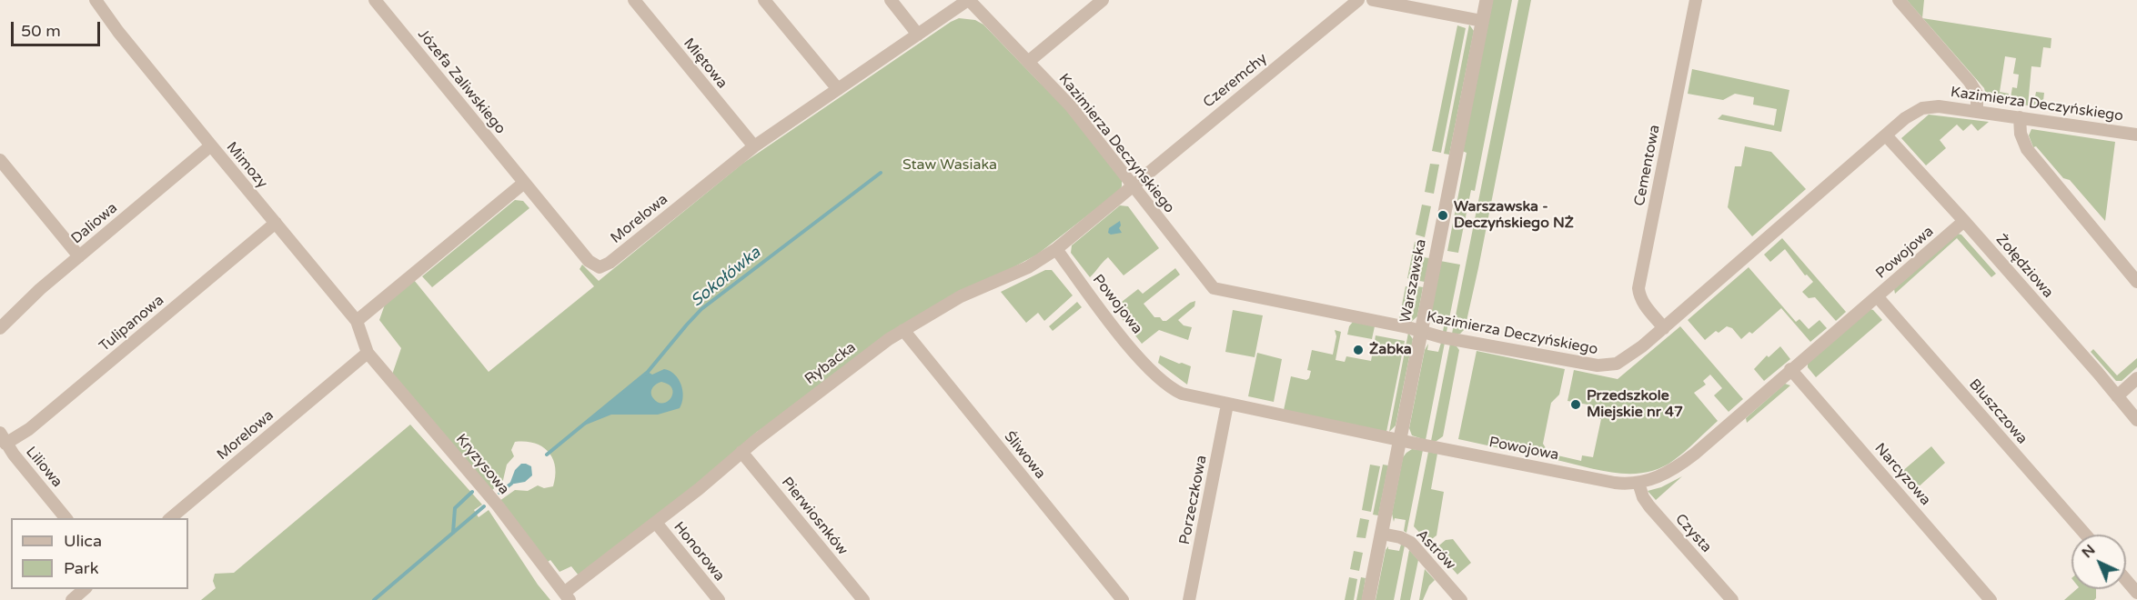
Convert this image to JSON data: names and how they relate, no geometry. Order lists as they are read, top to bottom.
{
  "streets": {
    "street": [
      "Miętowa",
      "Czeremchy",
      "Józefa Zaliwskiego",
      "Kazimierza Deczyńskiego",
      "Mimozy",
      "Cementowa",
      "Morelowa",
      "Daliowa",
      "Powojowa",
      "Żołędziowa",
      "Warszawska",
      "Tulipanowa",
      "Rybacka",
      "Bluszczowa",
      "Śliwowa",
      "Kryzysowa",
      "Liliowa",
      "Narcyzowa",
      "Porzeczkowa",
      "Pierwiosnków",
      "Czysta",
      "Astrów",
      "Honorowa"
    ]
  },
  "crossings": [
    ["Miętowa", "Morelowa"],
    ["Czeremchy", "Kazimierza Deczyńskiego"],
    ["Czeremchy", "Rybacka"],
    ["Józefa Zaliwskiego", "Morelowa"],
    ["Kazimierza Deczyńskiego", "Cementowa"],
    ["Kazimierza Deczyńskiego", "Morelowa"],
    ["Kazimierza Deczyńskiego", "Żołędziowa"],
    ["Kazimierza Deczyńskiego", "Warszawska"],
    ["Kazimierza Deczyńskiego", "Rybacka"],
    ["Mimozy", "Morelowa"],
    ["Mimozy", "Daliowa"],
    ["Mimozy", "Tulipanowa"],
    ["Mimozy", "Kryzysowa"],
    ["Morelowa", "Kryzysowa"],
    ["Powojowa", "Żołędziowa"],
    ["Powojowa", "Warszawska"],
    ["Powojowa", "Rybacka"],
    ["Powojowa", "Bluszczowa"],
    ["Powojowa", "Narcyzowa"],
    ["Powojowa", "Porzeczkowa"],
    ["Powojowa", "Czysta"],
    ["Warszawska", "Astrów"],
    ["Tulipanowa", "Liliowa"],
    ["Rybacka", "Śliwowa"],
    ["Rybacka", "Kryzysowa"],
    ["Rybacka", "Pierwiosnków"],
    ["Rybacka", "Honorowa"]
  ],
  "water": ["Sokołówka"],
  "parks": ["Staw Wasiaka"],
  "places": ["Warszawska - Deczyńskiego NŻ", "Żabka", "Przedszkole Miejskie nr 47"],
  "legend": ["Ulica", "Park"],
  "scale_bar": "50 m",
  "north": "top left"
}
